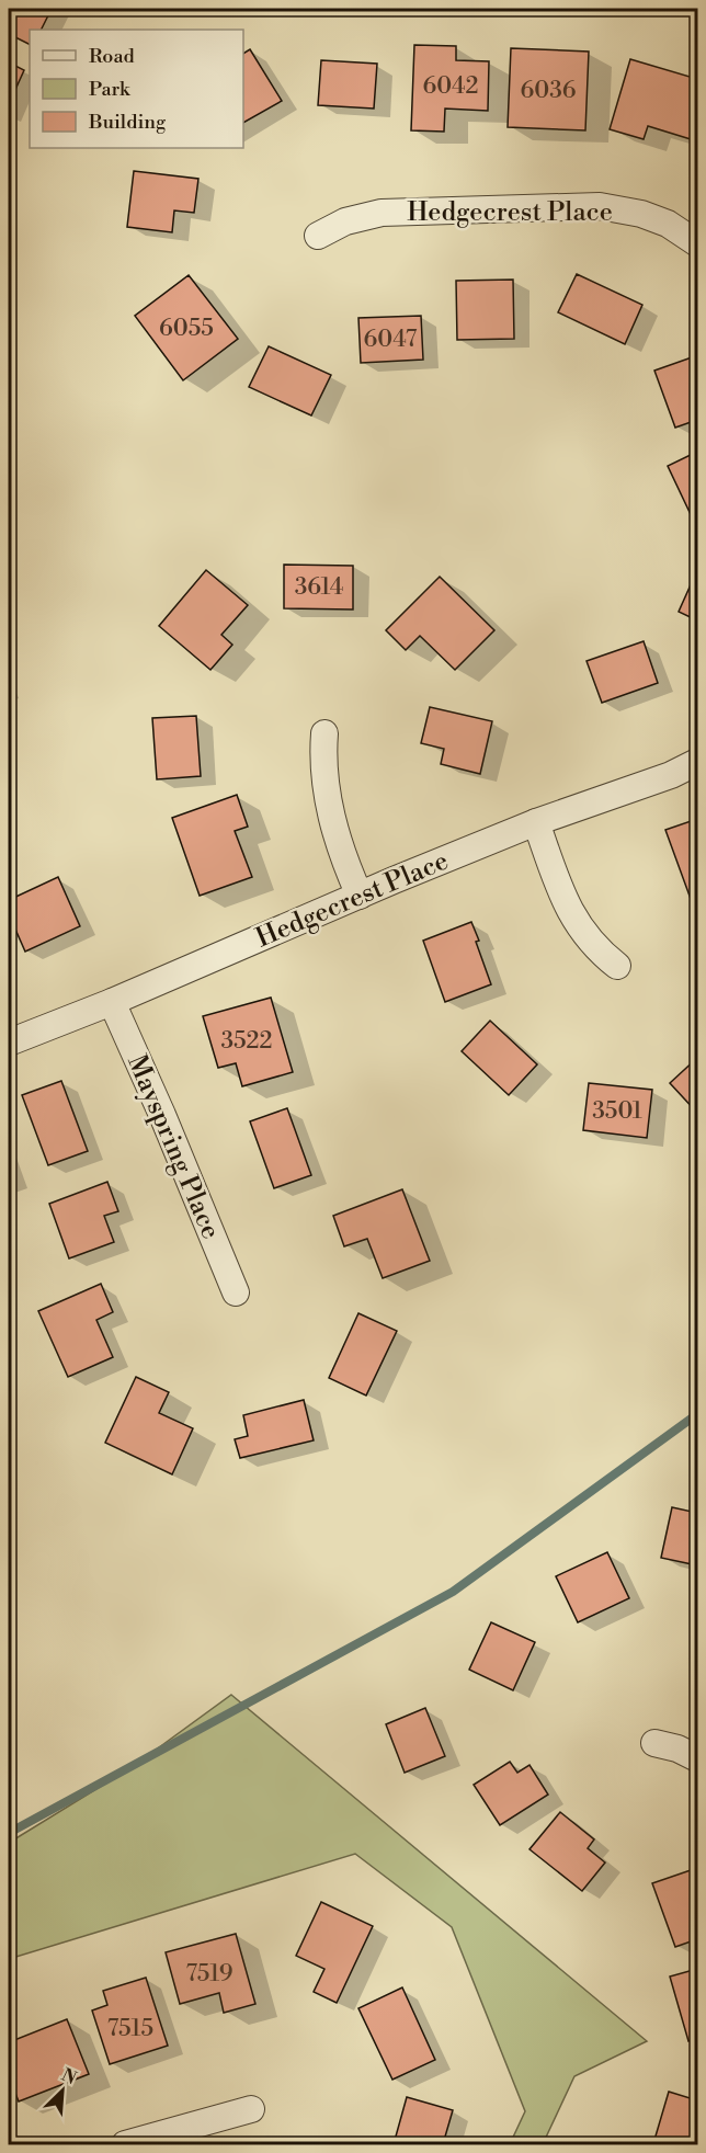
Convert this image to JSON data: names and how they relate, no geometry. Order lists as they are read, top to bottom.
{
  "streets": {
    "street": ["Hedgecrest Place", "Mayspring Place"]
  },
  "crossings": [
    ["Hedgecrest Place", "Mayspring Place"]
  ],
  "house_numbers": [
    "6042",
    "6036",
    "6055",
    "6047",
    "3614",
    "3522",
    "3501",
    "7519",
    "7515"
  ],
  "legend": ["Road", "Park", "Building"],
  "north": "top right"
}
